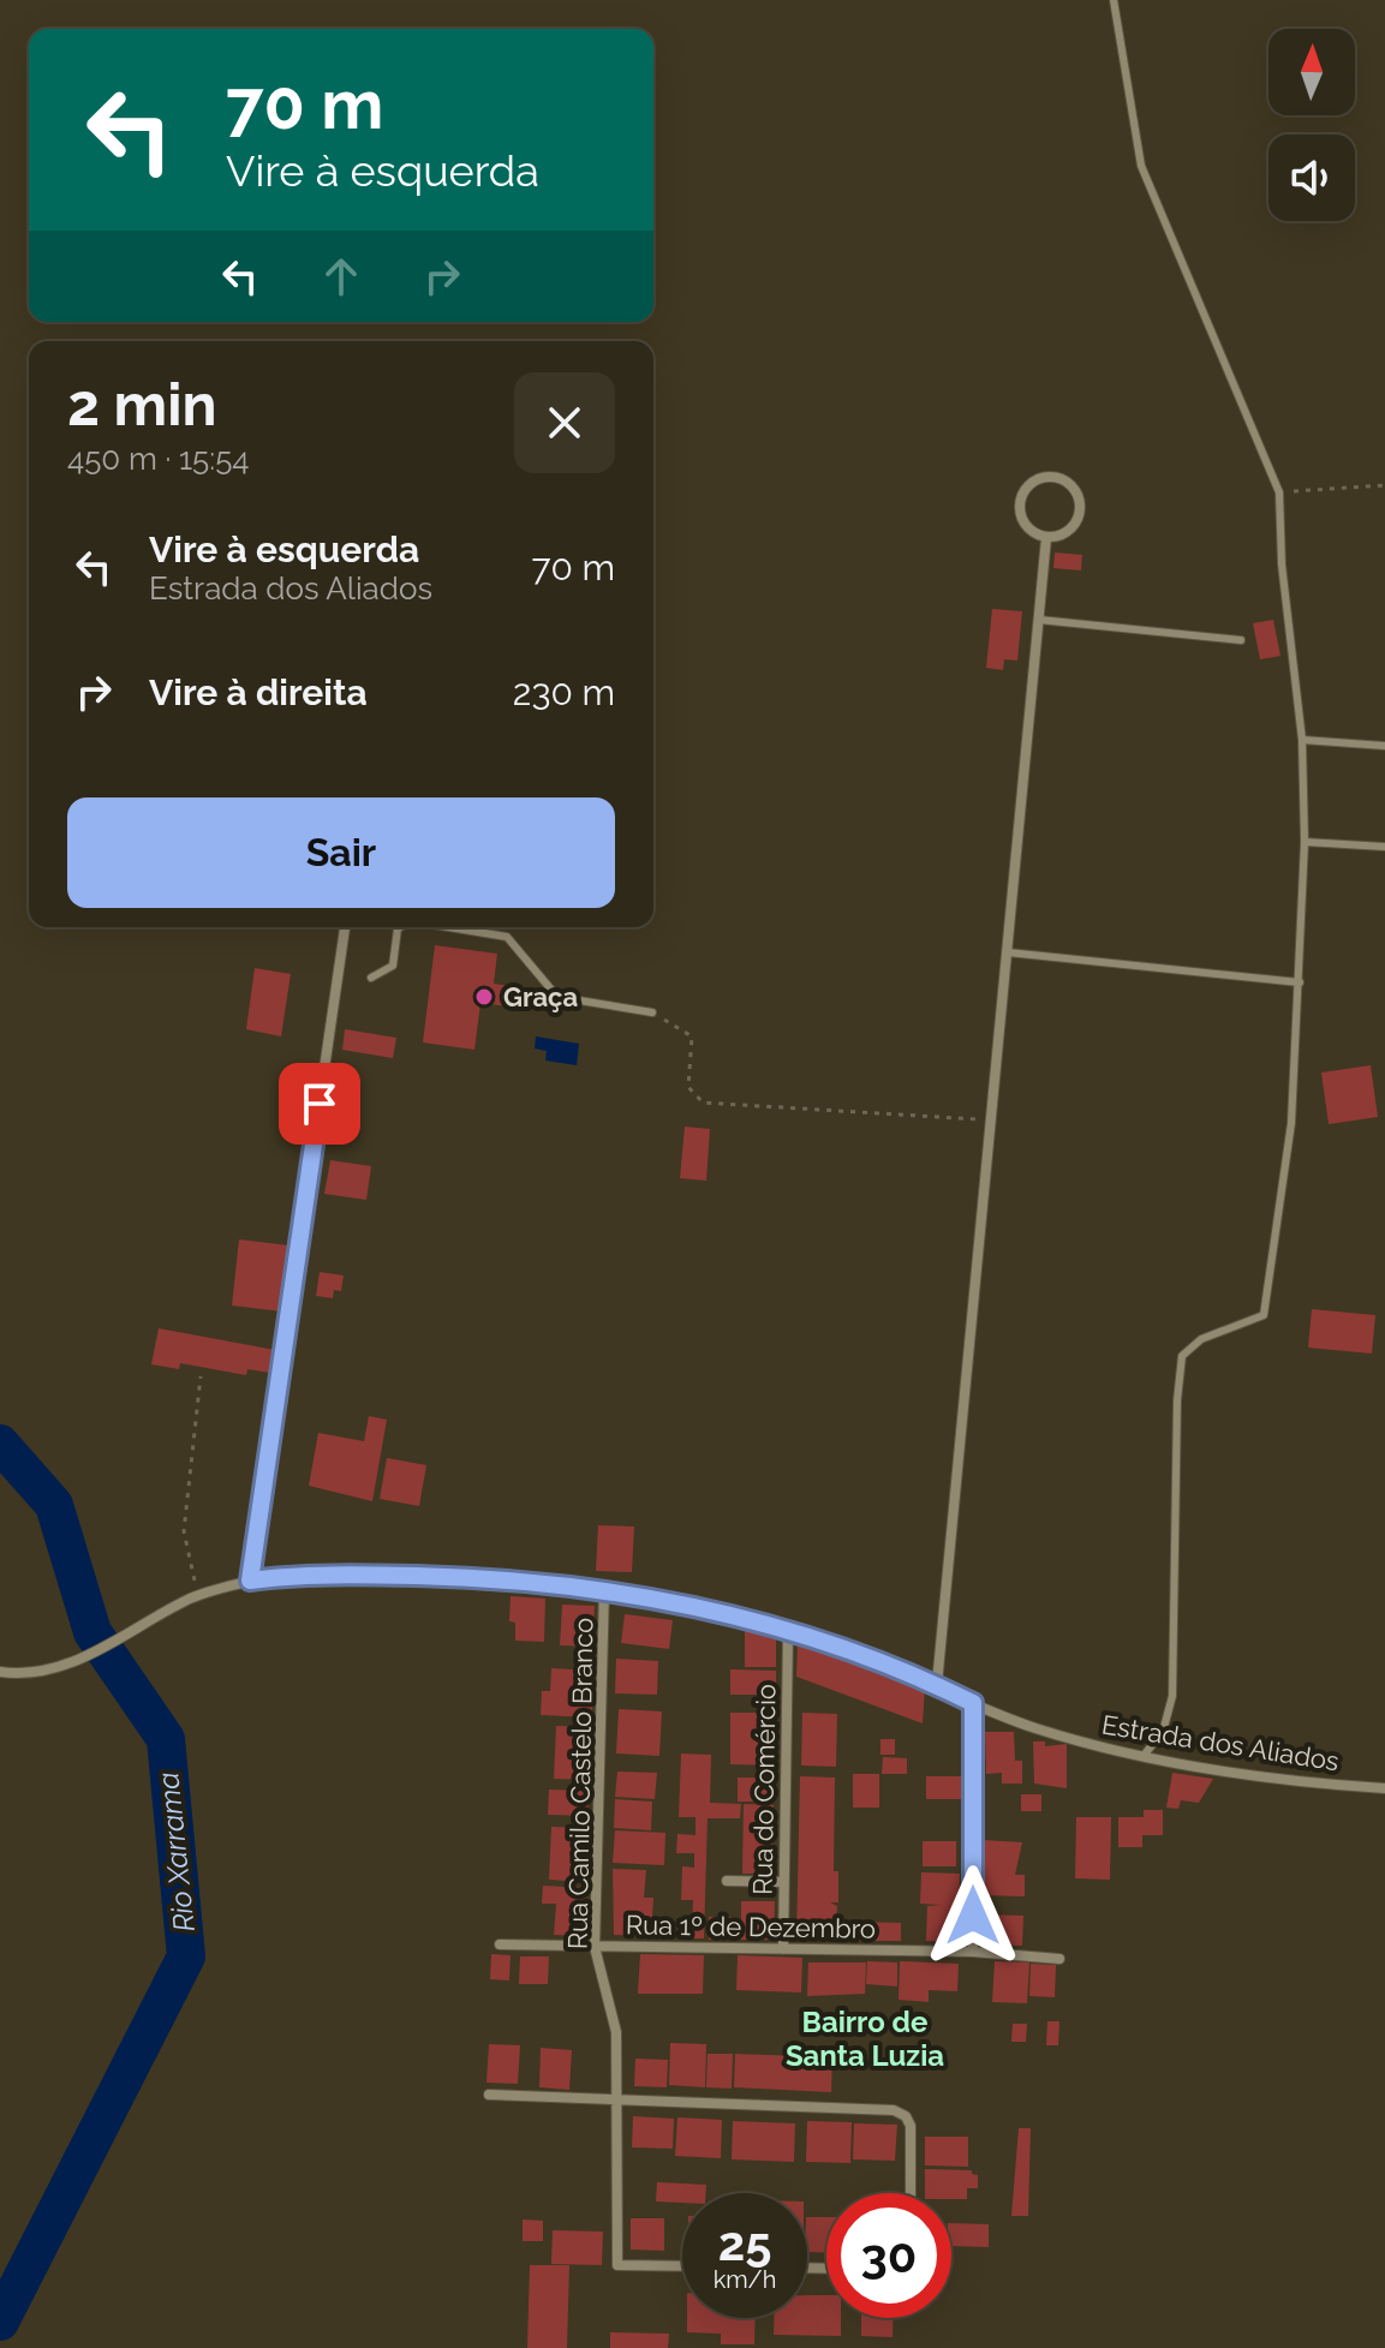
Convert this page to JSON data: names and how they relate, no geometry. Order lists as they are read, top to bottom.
{
  "streets": {
    "street": [
      "Estrada dos Aliados",
      "Rua Camilo Castelo Branco",
      "Rua do Comércio",
      "Rua 1º de Dezembro"
    ]
  },
  "crossings": [
    ["Estrada dos Aliados", "Rua Camilo Castelo Branco"],
    ["Estrada dos Aliados", "Rua do Comércio"],
    ["Rua Camilo Castelo Branco", "Rua 1º de Dezembro"],
    ["Rua do Comércio", "Rua 1º de Dezembro"]
  ],
  "districts": ["Bairro de Santa Luzia"],
  "water": ["Rio Xarrama"],
  "places": ["Graça"],
  "north": "top",
  "page": {
    "turn": ["70 m", "Vire à esquerda"],
    "heading": ["2 min", "450 m · 15:54"],
    "list": [
      {
        "name": "Vire à esquerda",
        "note": "Estrada dos Aliados",
        "value": "70 m"
      },
      {
        "name": "Vire à direita",
        "value": "230 m"
      }
    ],
    "buttons": "Sair",
    "speed": "25 km/h",
    "limit": "30"
  }
}
